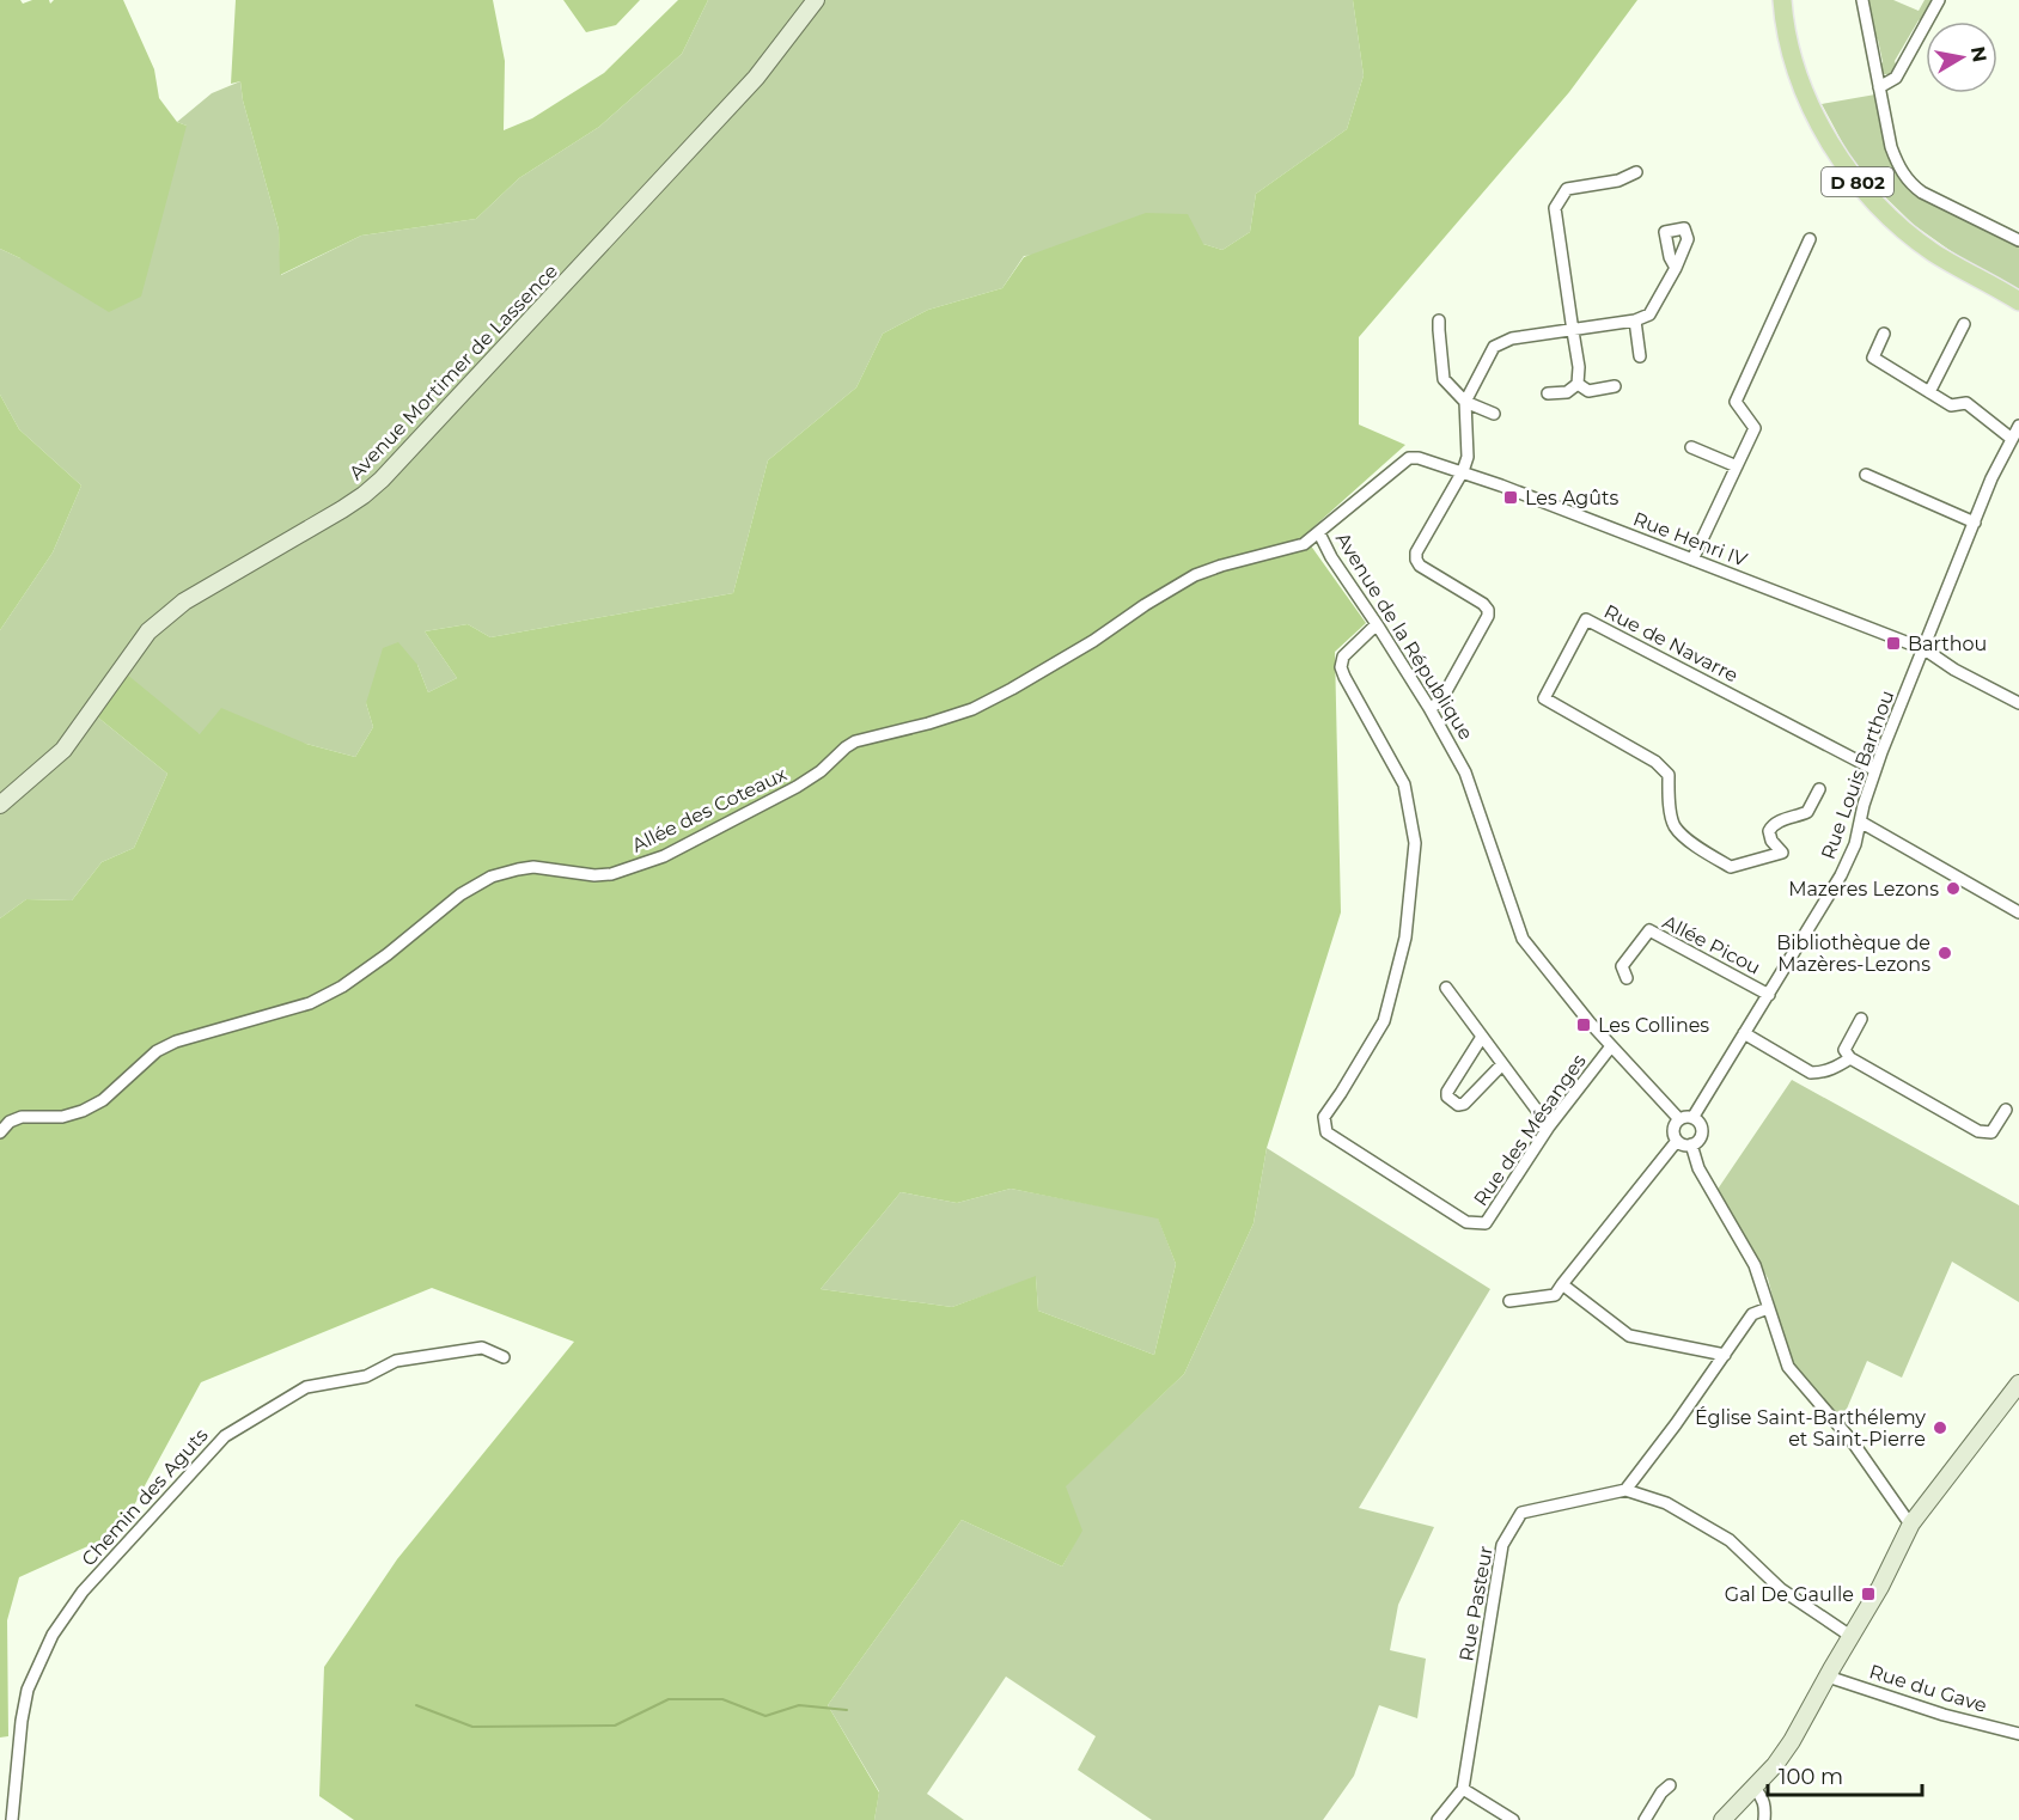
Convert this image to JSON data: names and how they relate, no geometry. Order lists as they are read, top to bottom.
{
  "streets": {
    "main road": ["D 802"],
    "street": [
      "Avenue Mortimer de Lassence",
      "Rue Henri IV",
      "Avenue de la République",
      "Rue de Navarre",
      "Rue Louis Barthou",
      "Allée des Coteaux",
      "Allée Picou",
      "Rue des Mésanges",
      "Chemin des Aguts",
      "Rue Pasteur",
      "Rue du Gave"
    ]
  },
  "crossings": [
    ["Rue Henri IV", "Avenue de la République"],
    ["Rue Henri IV", "Rue Louis Barthou"],
    ["Rue Henri IV", "Allée des Coteaux"],
    ["Avenue de la République", "Rue Louis Barthou"],
    ["Avenue de la République", "Allée des Coteaux"],
    ["Avenue de la République", "Rue des Mésanges"],
    ["Rue de Navarre", "Rue Louis Barthou"],
    ["Rue Louis Barthou", "Allée Picou"]
  ],
  "places": {
    "transit": [
      "Les Agûts",
      "Barthou",
      "Les Collines",
      "Gal De Gaulle"
    ],
    "other": ["Mazeres Lezons", "Bibliothèque de Mazères-Lezons", "Église Saint-Barthélemy et Saint-Pierre"]
  },
  "scale_bar": "100 m",
  "north": "right"
}
